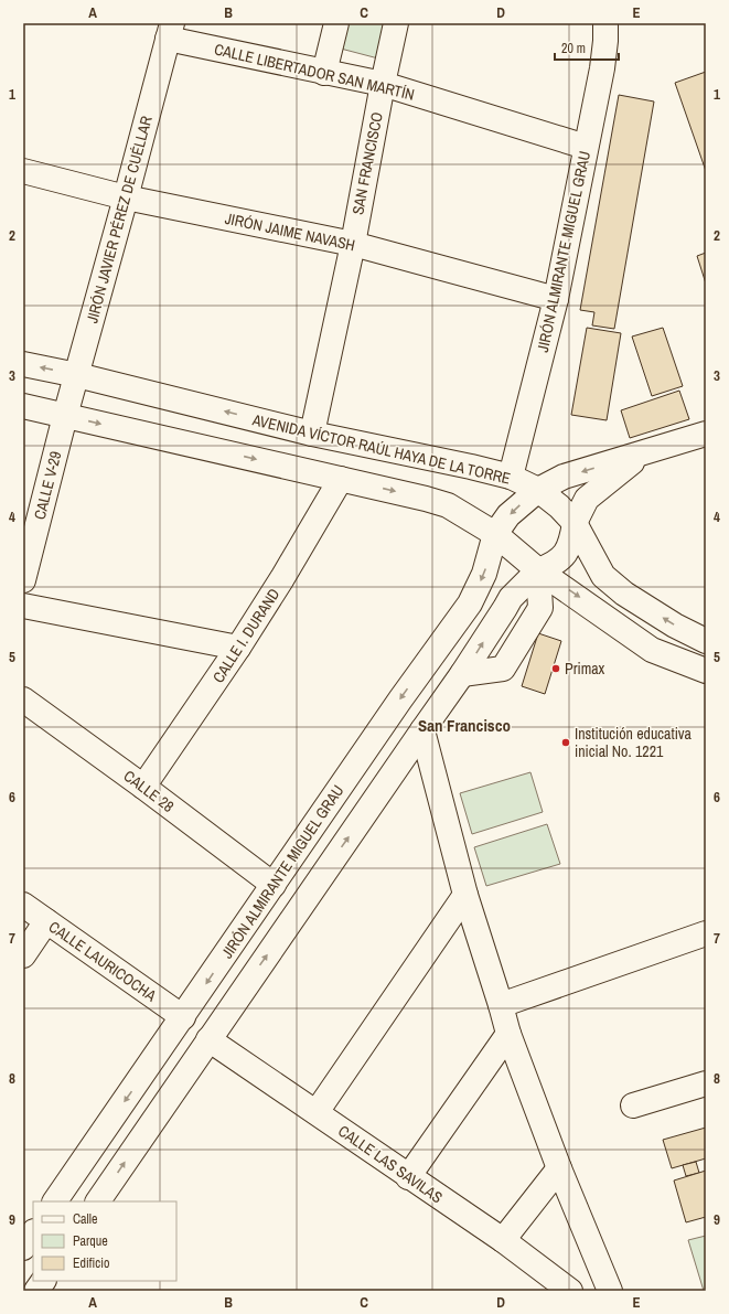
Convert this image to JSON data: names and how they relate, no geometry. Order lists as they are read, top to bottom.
{
  "streets": {
    "street": [
      "CALLE LIBERTADOR SAN MARTÍN",
      "SAN FRANCISCO",
      "JIRÓN JAVIER PÉREZ DE CUÉLLAR",
      "JIRÓN JAIME NAVASH",
      "JIRÓN ALMIRANTE MIGUEL GRAU",
      "AVENIDA VÍCTOR RAÚL HAYA DE LA TORRE",
      "CALLE V-29",
      "CALLE I. DURAND",
      "CALLE 28",
      "CALLE LAURICOCHA",
      "CALLE LAS SAVILAS"
    ]
  },
  "crossings": [
    ["CALLE LIBERTADOR SAN MARTÍN", "SAN FRANCISCO"],
    ["CALLE LIBERTADOR SAN MARTÍN", "JIRÓN JAVIER PÉREZ DE CUÉLLAR"],
    ["CALLE LIBERTADOR SAN MARTÍN", "JIRÓN ALMIRANTE MIGUEL GRAU"],
    ["SAN FRANCISCO", "JIRÓN JAIME NAVASH"],
    ["SAN FRANCISCO", "AVENIDA VÍCTOR RAÚL HAYA DE LA TORRE"],
    ["JIRÓN JAVIER PÉREZ DE CUÉLLAR", "JIRÓN JAIME NAVASH"],
    ["JIRÓN JAVIER PÉREZ DE CUÉLLAR", "AVENIDA VÍCTOR RAÚL HAYA DE LA TORRE"],
    ["JIRÓN JAVIER PÉREZ DE CUÉLLAR", "CALLE V-29"],
    ["JIRÓN JAIME NAVASH", "JIRÓN ALMIRANTE MIGUEL GRAU"],
    ["JIRÓN ALMIRANTE MIGUEL GRAU", "AVENIDA VÍCTOR RAÚL HAYA DE LA TORRE"],
    ["JIRÓN ALMIRANTE MIGUEL GRAU", "CALLE 28"],
    ["JIRÓN ALMIRANTE MIGUEL GRAU", "CALLE LAURICOCHA"],
    ["CALLE I. DURAND", "CALLE 28"]
  ],
  "districts": ["San Francisco"],
  "places": ["Primax", "Institución educativa inicial No. 1221"],
  "legend": ["Calle", "Parque", "Edificio"],
  "scale_bar": "20 m",
  "grid": {
    "columns": [
      "A",
      "B",
      "C",
      "D",
      "E"
    ],
    "rows": [
      "1",
      "2",
      "3",
      "4",
      "5",
      "6",
      "7",
      "8",
      "9"
    ]
  }
}
